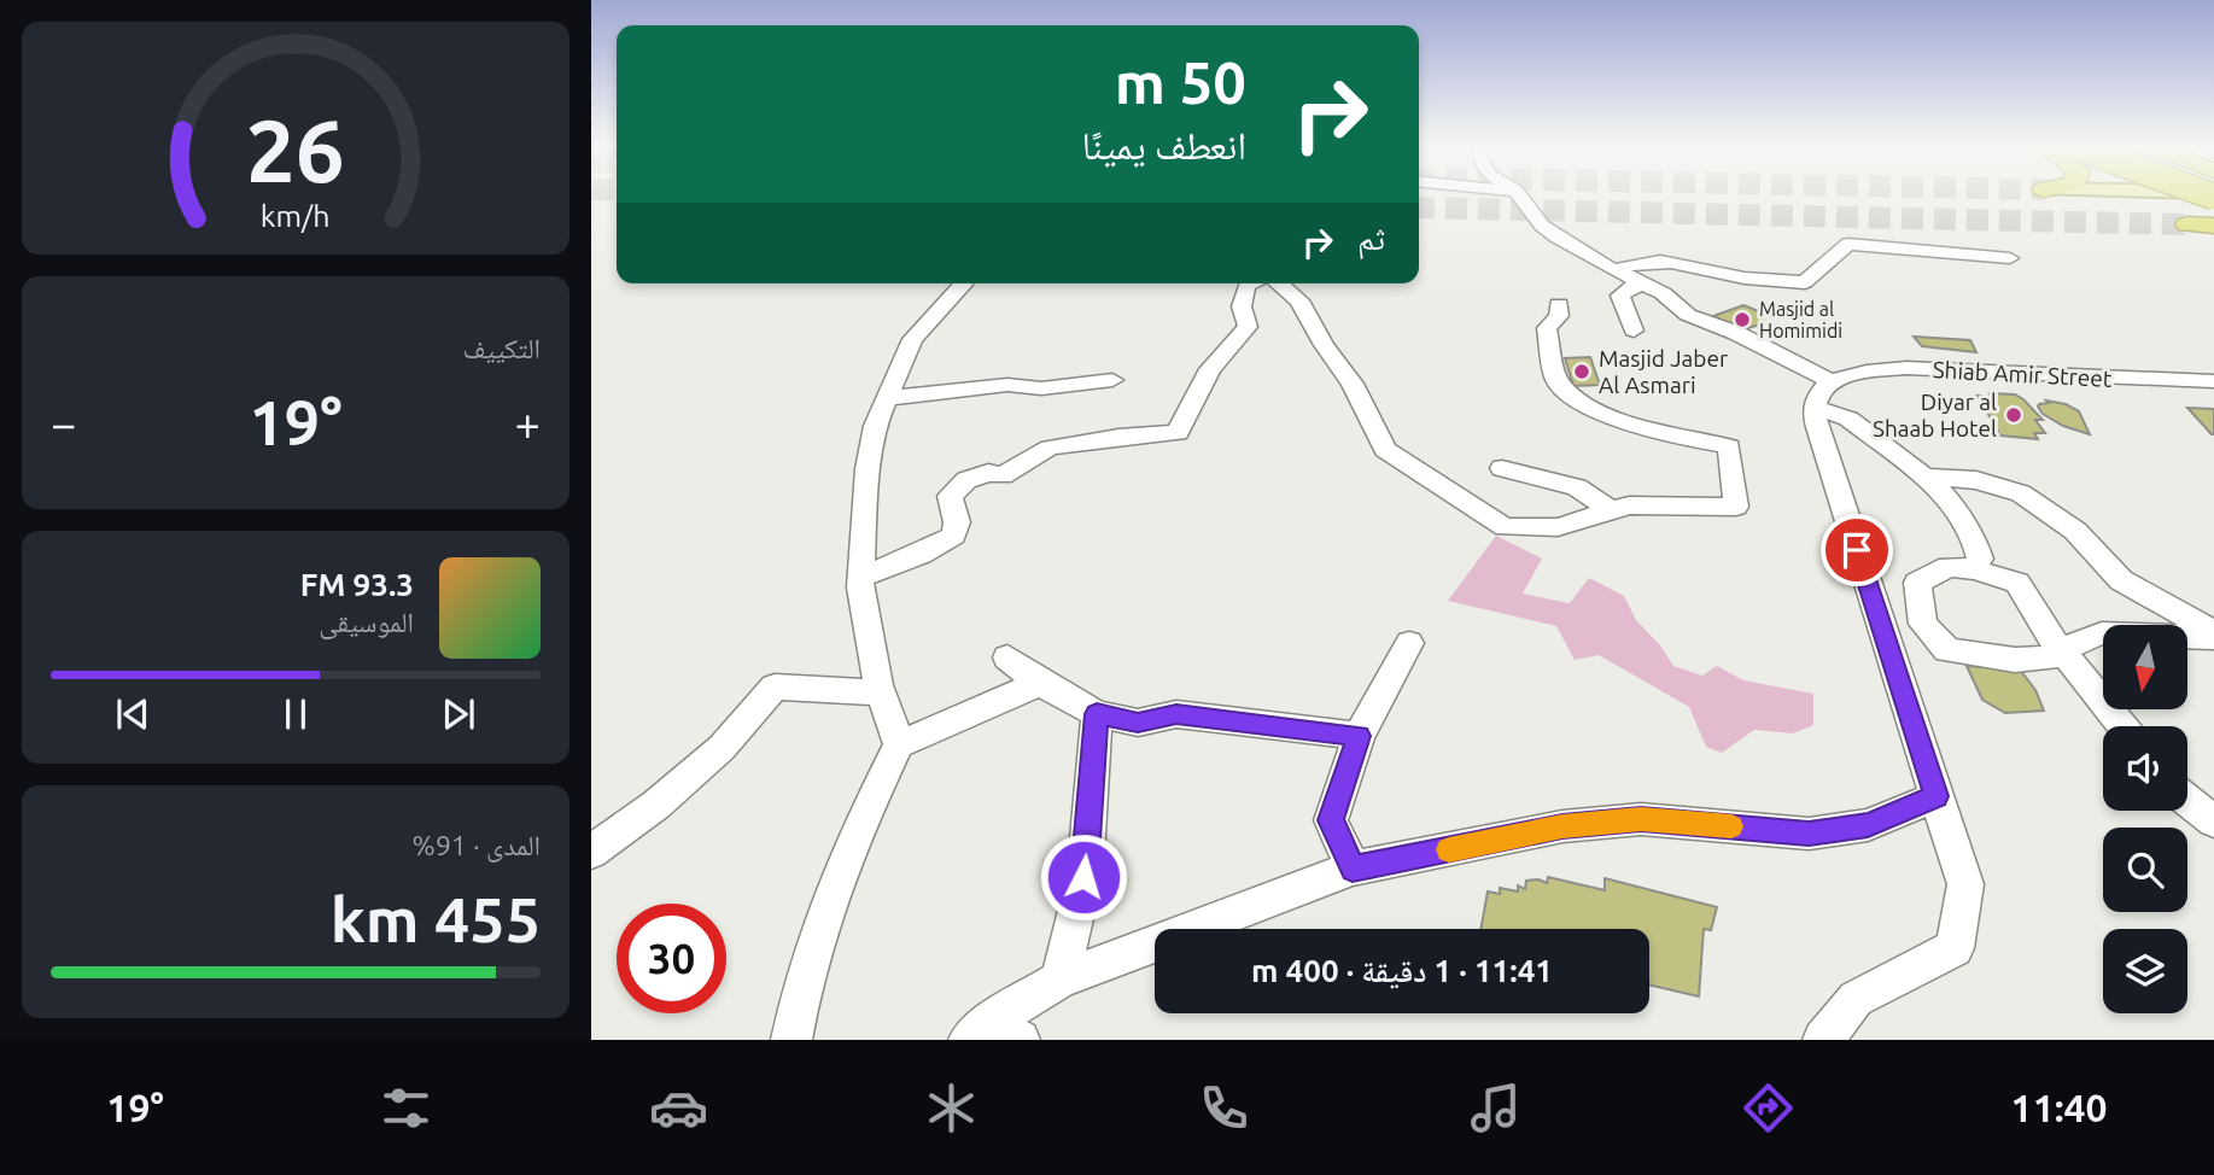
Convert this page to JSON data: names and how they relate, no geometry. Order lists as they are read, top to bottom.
{
  "streets": {
    "street": ["Shiab Amir Street"]
  },
  "places": ["Masjid al Homimidi", "Masjid Jaber Al Asmari", "Diyar al Shaab Hotel"],
  "north": "bottom",
  "page": {
    "turn": ["50 m", "انعطف يمينًا"],
    "then": "ثم",
    "tile": [
      "التكييف",
      ["المدى · 91%", "455 km"]
    ],
    "heat": ["−", "19°", "+"],
    "song": ["93.3 FM", "الموسيقى"],
    "limit": "30",
    "trip": "11:41 · 1 دقيقة · 400 m",
    "tabs": ["11:40", "19°"],
    "gauge": ["26", "km/h"]
  }
}
